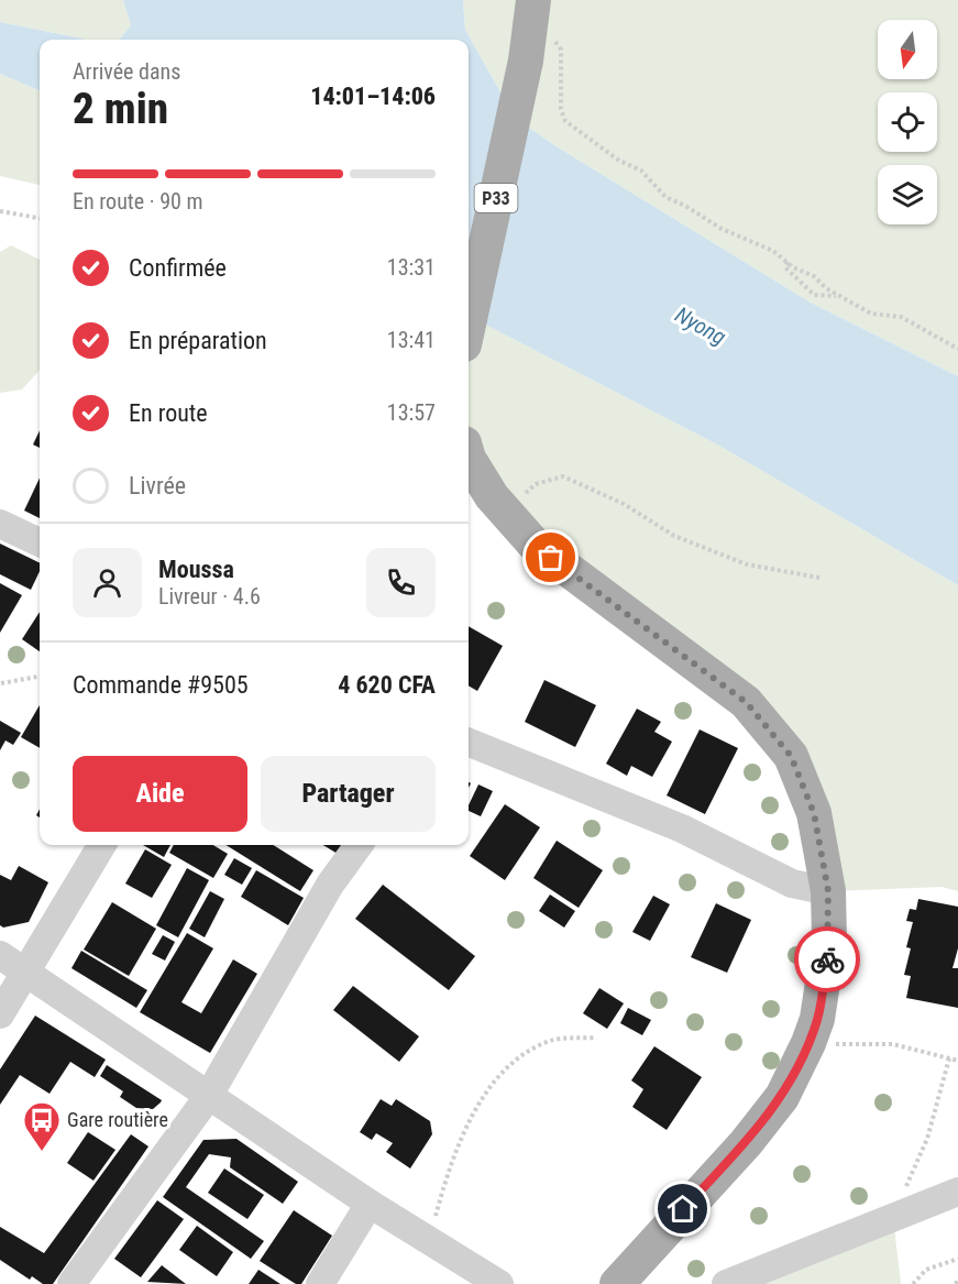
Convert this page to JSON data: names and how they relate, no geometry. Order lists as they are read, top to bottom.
{
  "streets": {
    "main road": ["P33"]
  },
  "water": ["Nyong"],
  "places": {
    "bus stop": ["Gare routière"]
  },
  "north": "bottom",
  "page": {
    "heading": ["2 min", "Arrivée dans", "14:01–14:06"],
    "panel": [
      "Moussa",
      "Livreur · 4.6",
      "Commande #9505",
      "4 620 CFA"
    ],
    "bar": "En route · 90 m",
    "list": [
      ["Confirmée", "13:31"],
      ["En préparation", "13:41"],
      ["En route", "13:57"],
      "Livrée"
    ],
    "buttons": ["Aide", "Partager"]
  }
}
